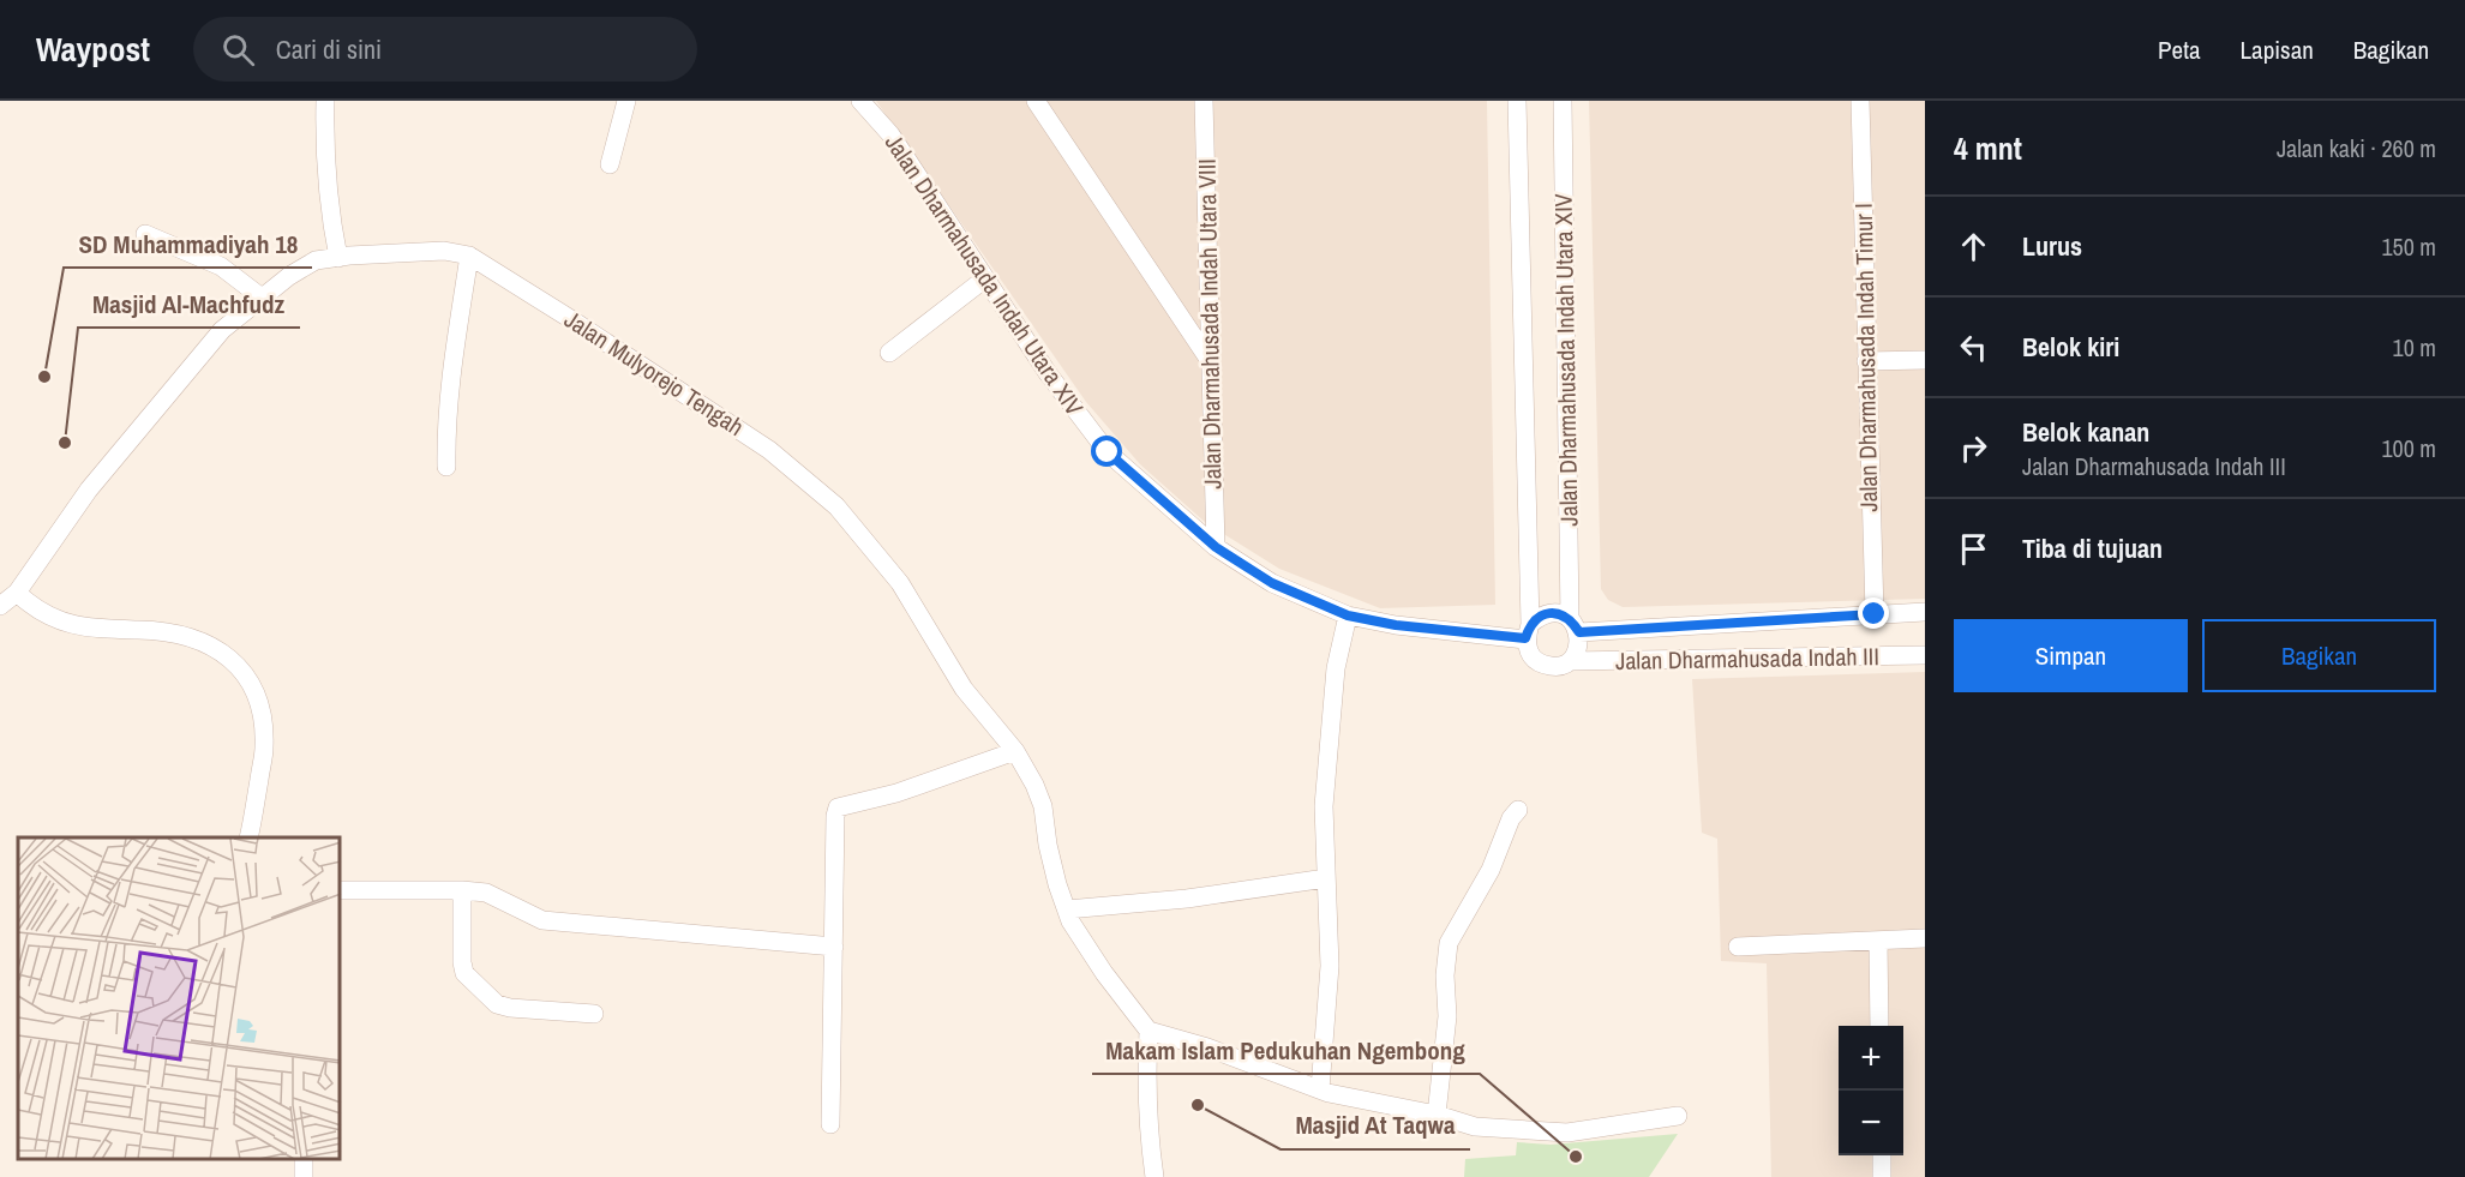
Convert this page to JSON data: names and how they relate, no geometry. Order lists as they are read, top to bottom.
{
  "streets": {
    "street": [
      "Jalan Dharmahusada Indah Utara XIV",
      "Jalan Dharmahusada Indah Utara VIII",
      "Jalan Dharmahusada Indah Timur I",
      "Jalan Mulyorejo Tengah",
      "Jalan Dharmahusada Indah III"
    ]
  },
  "crossings": [
    ["Jalan Dharmahusada Indah Utara XIV", "Jalan Dharmahusada Indah Utara VIII"],
    ["Jalan Dharmahusada Indah Utara XIV", "Jalan Dharmahusada Indah III"],
    ["Jalan Dharmahusada Indah Timur I", "Jalan Dharmahusada Indah III"]
  ],
  "places": [
    "SD Muhammadiyah 18",
    "Masjid Al-Machfudz",
    "Masjid At Taqwa",
    "Makam Islam Pedukuhan Ngembong"
  ],
  "page": {
    "header": "Waypost",
    "search": "Cari di sini",
    "nav": ["Peta", "Lapisan", "Bagikan"],
    "heading": ["4 mnt", "Jalan kaki · 260 m"],
    "list": [
      ["Lurus", "150 m"],
      ["Belok kiri", "10 m"],
      ["Belok kanan", "Jalan Dharmahusada Indah III", "100 m"],
      "Tiba di tujuan"
    ],
    "buttons": ["Simpan", "Bagikan"],
    "map_buttons": ["+", "−"]
  }
}
